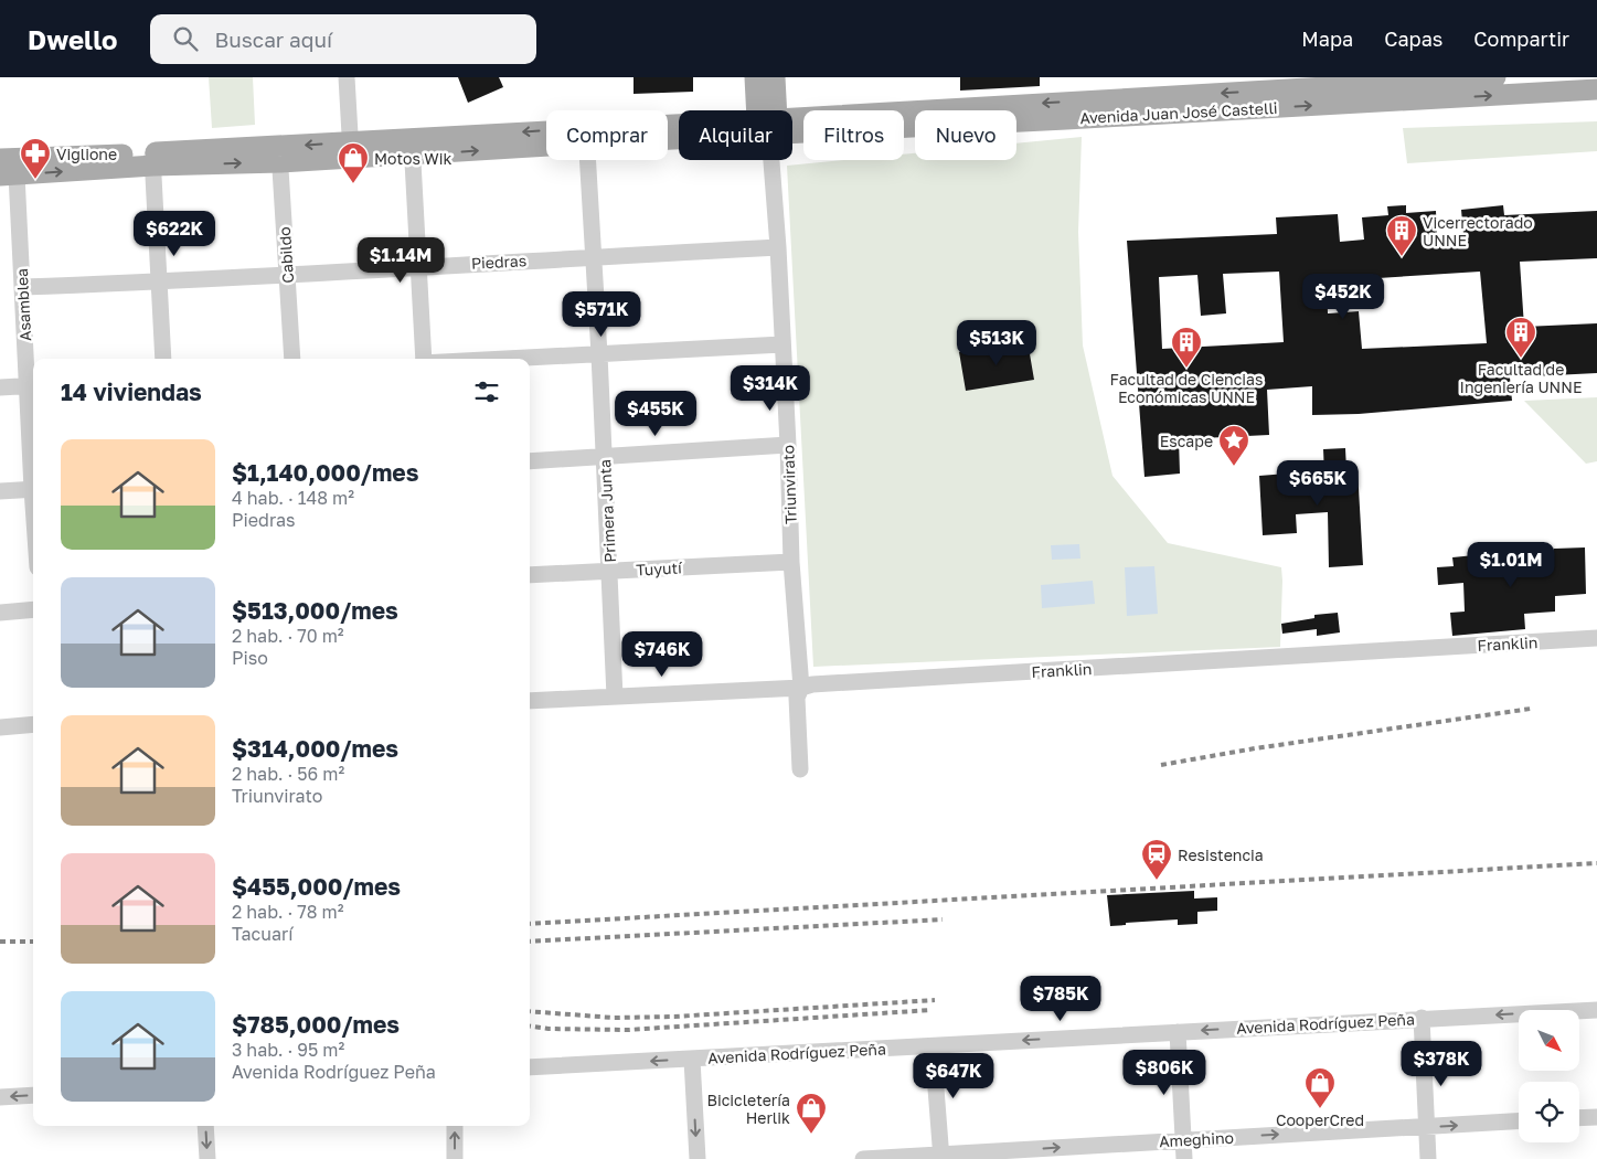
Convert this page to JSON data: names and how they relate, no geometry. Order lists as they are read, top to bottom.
{
  "streets": {
    "main road": ["Avenida Juan José Castelli"],
    "street": [
      "Cabildo",
      "Piedras",
      "Asamblea",
      "Triunvirato",
      "Primera Junta",
      "Tuyutí",
      "Franklin",
      "Avenida Rodríguez Peña",
      "Ameghino"
    ]
  },
  "crossings": [
    ["Avenida Juan José Castelli", "Cabildo"],
    ["Avenida Juan José Castelli", "Asamblea"],
    ["Cabildo", "Piedras"],
    ["Piedras", "Asamblea"],
    ["Piedras", "Triunvirato"],
    ["Piedras", "Primera Junta"],
    ["Triunvirato", "Tuyutí"],
    ["Triunvirato", "Franklin"],
    ["Primera Junta", "Tuyutí"],
    ["Primera Junta", "Franklin"]
  ],
  "one_way": ["Avenida Rodríguez Peña", "Ameghino"],
  "places": {
    "pharmacy": ["Viglione"],
    "shop": ["Motos Wik", "CooperCred", "Bicicletería Herlik"],
    "building": ["Vicerrectorado UNNE", "Facultad de Ingeniería UNNE", "Facultad de Ciencias Económicas UNNE"],
    "place": ["Escape"],
    "station": ["Resistencia"]
  },
  "north": "bottom right",
  "page": {
    "header": "Dwello",
    "search": "Buscar aquí",
    "nav": ["Mapa", "Capas", "Compartir"],
    "chip": [
      "Comprar",
      "Alquilar",
      "Filtros",
      "Nuevo"
    ],
    "price": [
      "$622K",
      "$1.14M",
      "$452K",
      "$571K",
      "$513K",
      "$314K",
      "$455K",
      "$665K",
      "$1.01M",
      "$746K",
      "$785K",
      "$378K",
      "$806K",
      "$647K"
    ],
    "heading": "14 viviendas",
    "list": [
      {
        "name": "$1,140,000/mes",
        "note": "4 hab. · 148 m² · Piedras"
      },
      {
        "name": "$513,000/mes",
        "note": "2 hab. · 70 m² · Piso"
      },
      {
        "name": "$314,000/mes",
        "note": "2 hab. · 56 m² · Triunvirato"
      },
      {
        "name": "$455,000/mes",
        "note": "2 hab. · 78 m² · Tacuarí"
      },
      {
        "name": "$785,000/mes",
        "note": "3 hab. · 95 m² · Avenida Rodríguez Peña"
      }
    ]
  }
}
